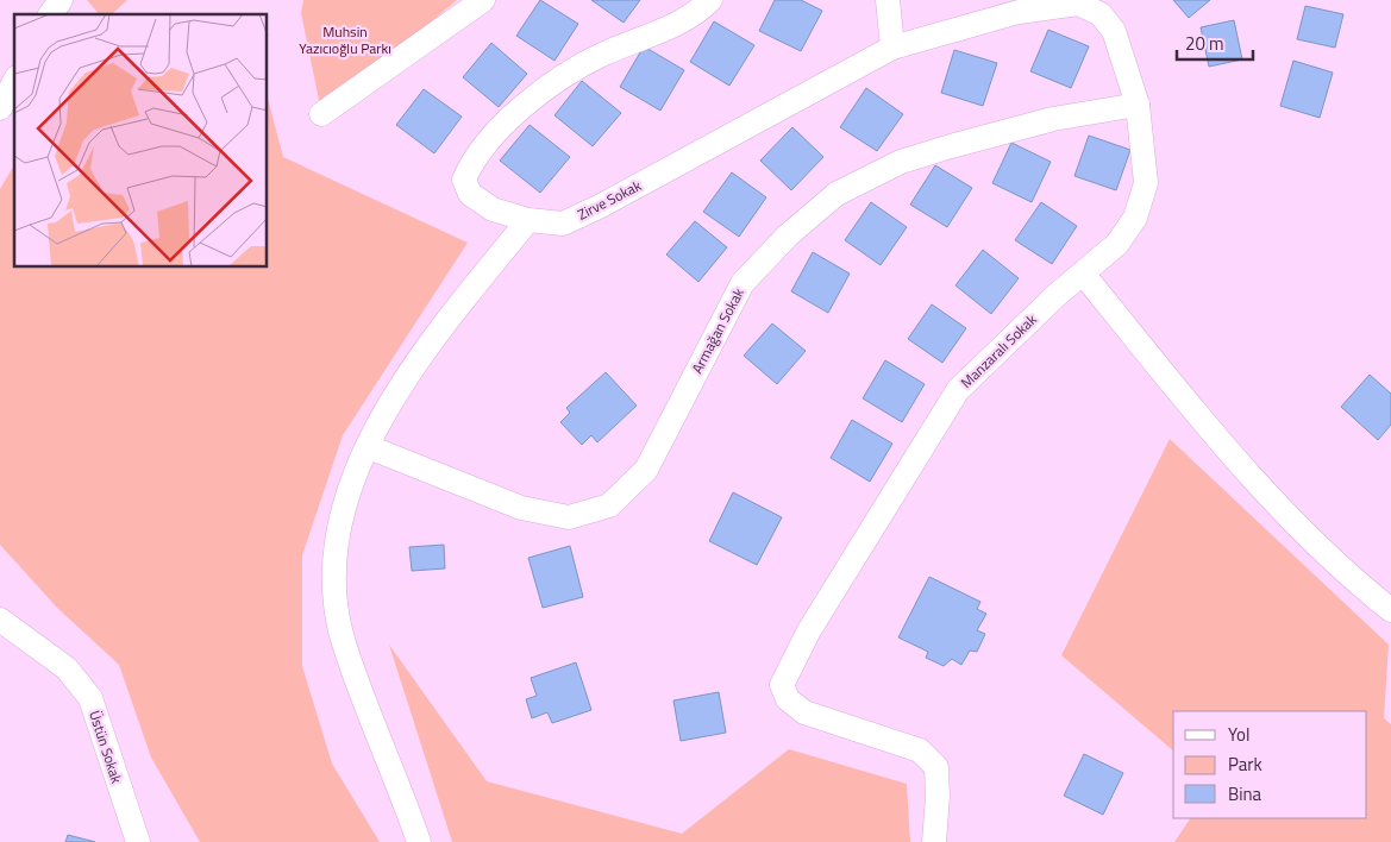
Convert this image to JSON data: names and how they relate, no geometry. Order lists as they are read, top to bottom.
{
  "streets": {
    "street": [
      "Zirve Sokak",
      "Armağan Sokak",
      "Manzaralı Sokak",
      "Üstün Sokak"
    ]
  },
  "crossings": [
    ["Zirve Sokak", "Manzaralı Sokak"],
    ["Armağan Sokak", "Manzaralı Sokak"]
  ],
  "parks": ["Muhsin Yazıcıoğlu Parkı"],
  "legend": ["Yol", "Park", "Bina"],
  "scale_bar": "20 m"
}
